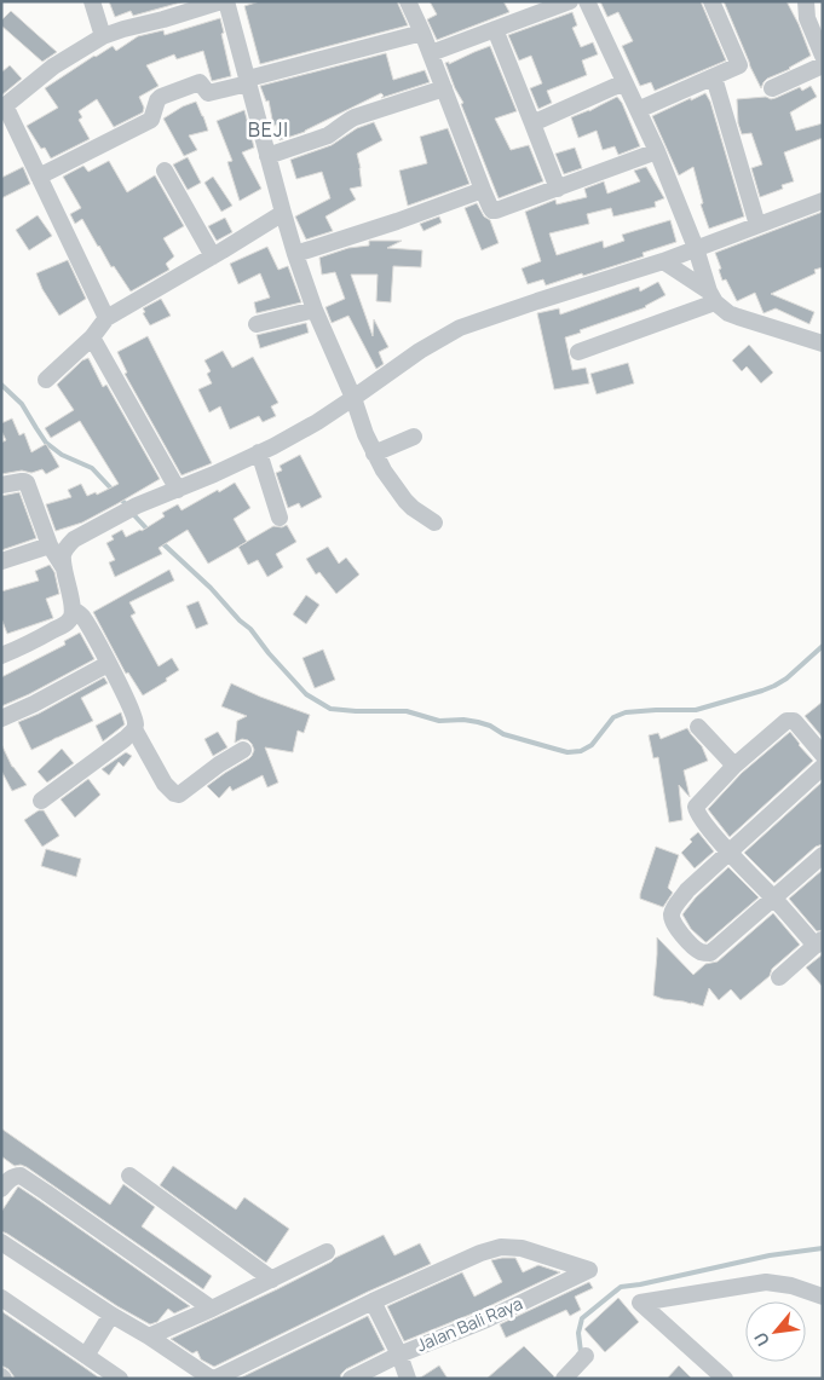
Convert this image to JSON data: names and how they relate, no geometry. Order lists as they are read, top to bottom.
{
  "streets": {
    "street": ["Jalan Bali Raya"]
  },
  "districts": ["BEJI"],
  "north": "bottom left"
}
